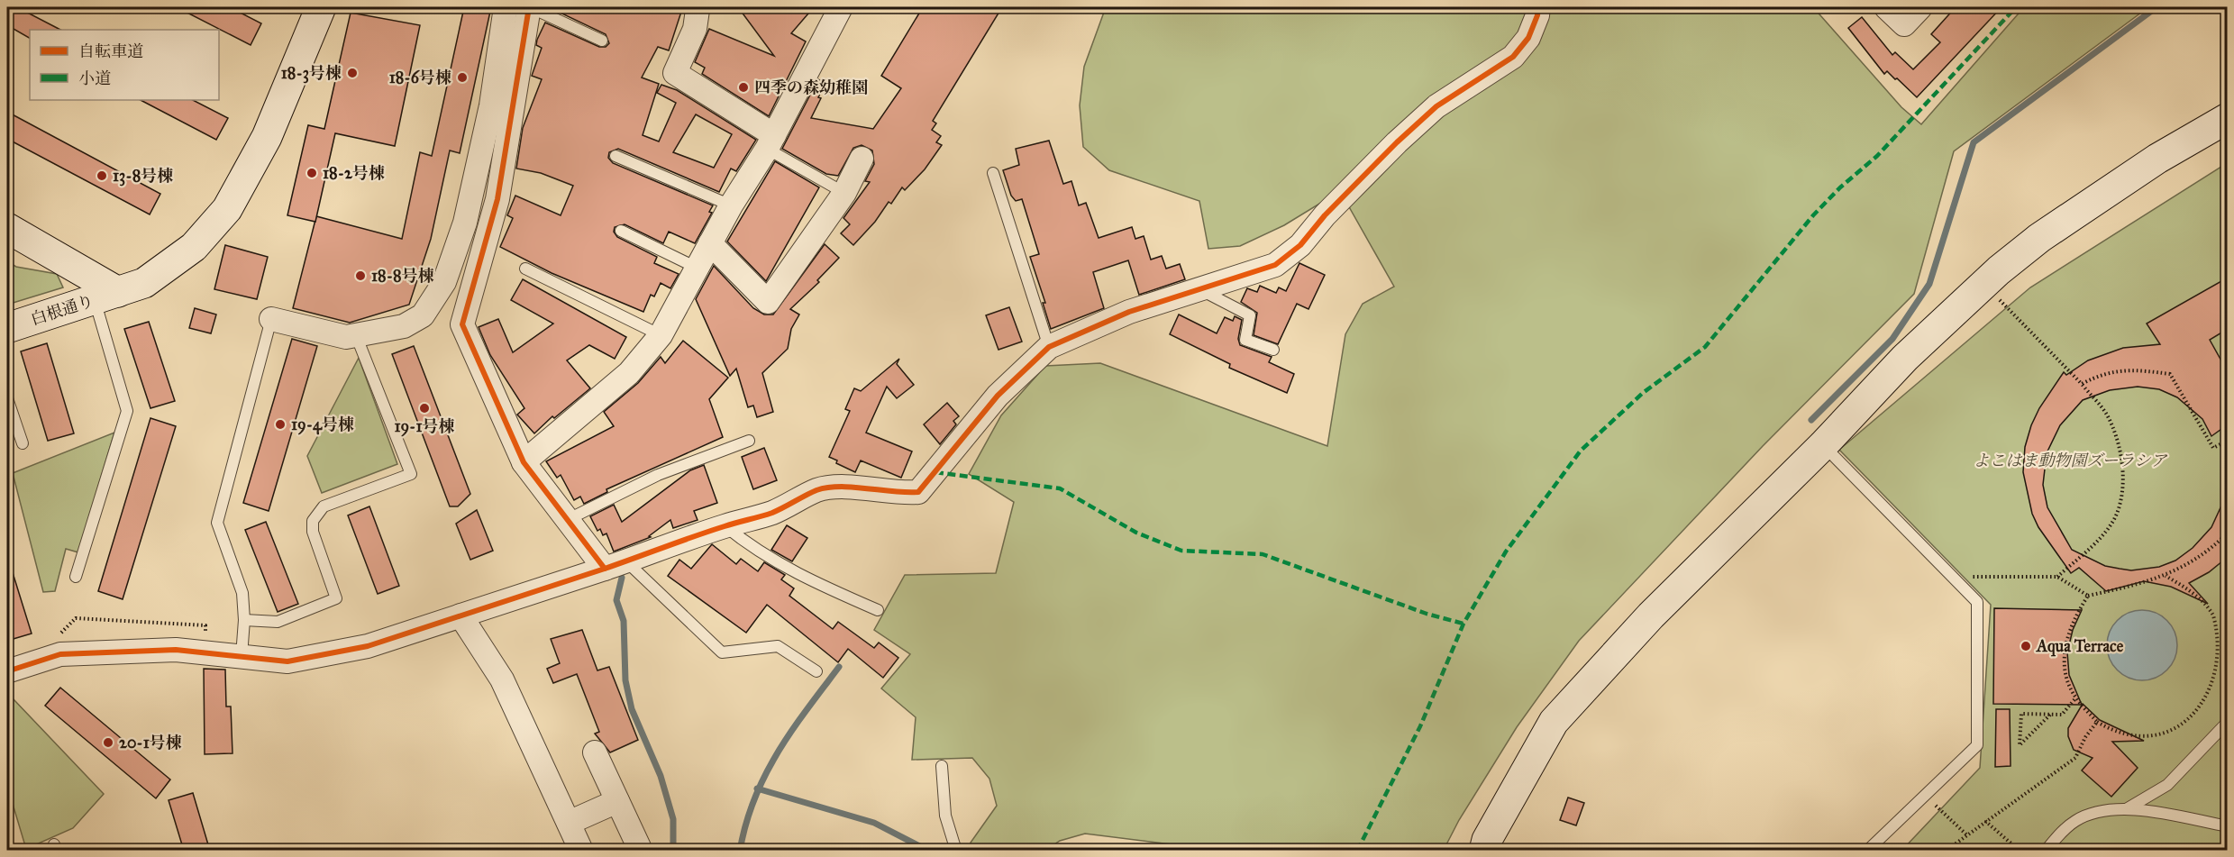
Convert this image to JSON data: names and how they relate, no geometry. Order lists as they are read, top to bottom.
{
  "streets": {
    "street": ["白根通り"]
  },
  "parks": ["よこはま動物園ズーラシア"],
  "places": [
    "18-3号棟",
    "18-6号棟",
    "四季の森幼稚園",
    "18-2号棟",
    "13-8号棟",
    "18-8号棟",
    "19-1号棟",
    "19-4号棟",
    "Aqua Terrace",
    "20-1号棟"
  ],
  "legend": ["自転車道", "小道"]
}
